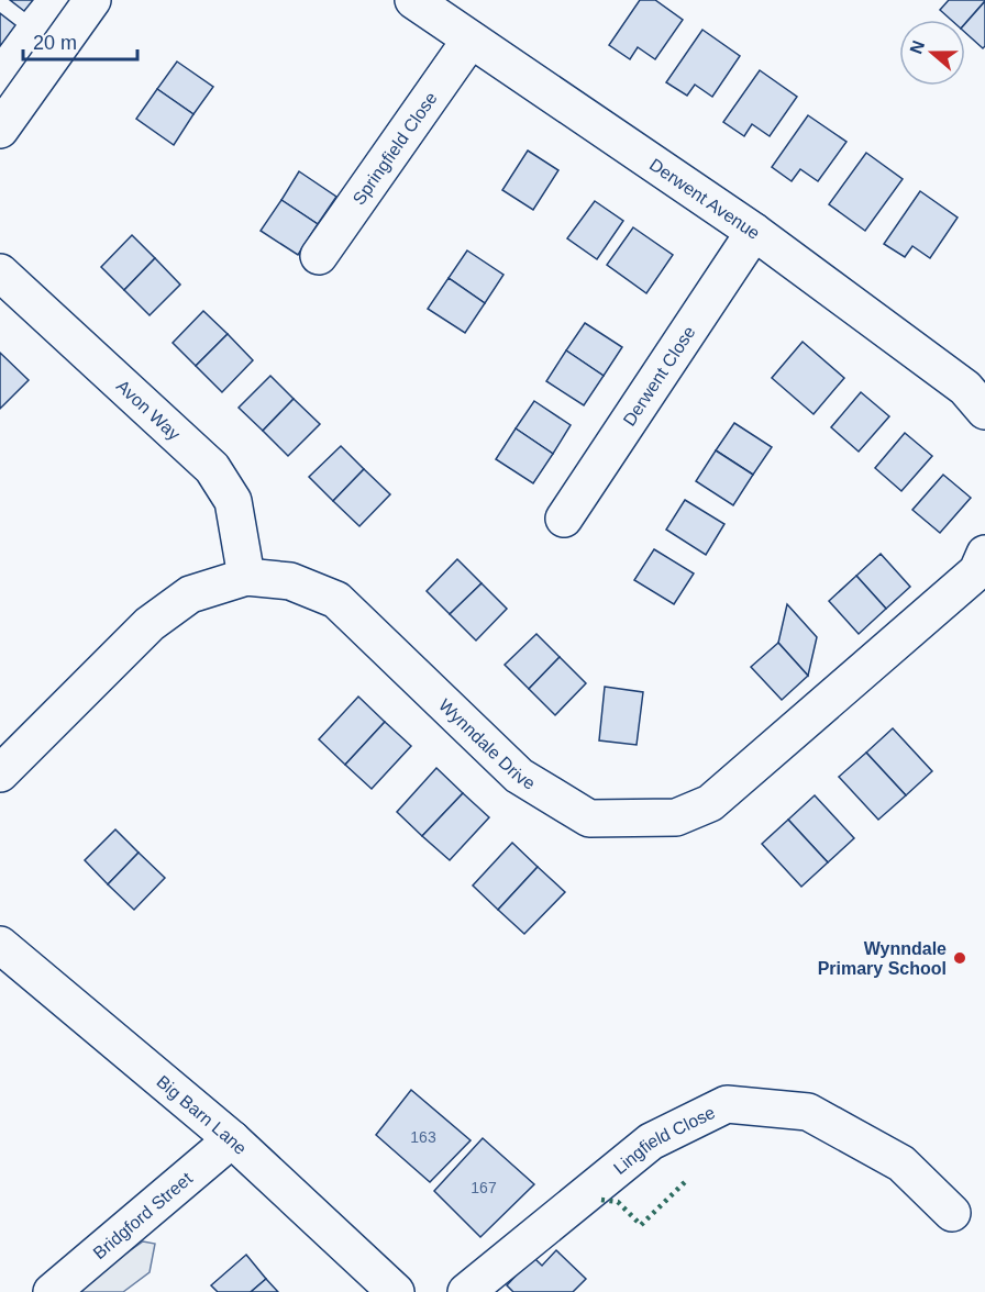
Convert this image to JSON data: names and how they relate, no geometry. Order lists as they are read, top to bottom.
{
  "streets": {
    "street": [
      "Springfield Close",
      "Derwent Avenue",
      "Derwent Close",
      "Avon Way",
      "Wynndale Drive",
      "Big Barn Lane",
      "Lingfield Close",
      "Bridgford Street"
    ]
  },
  "crossings": [
    ["Springfield Close", "Derwent Avenue"],
    ["Derwent Avenue", "Derwent Close"],
    ["Avon Way", "Wynndale Drive"],
    ["Big Barn Lane", "Bridgford Street"]
  ],
  "places": ["Wynndale Primary School"],
  "house_numbers": ["163", "167"],
  "scale_bar": "20 m",
  "north": "left"
}
